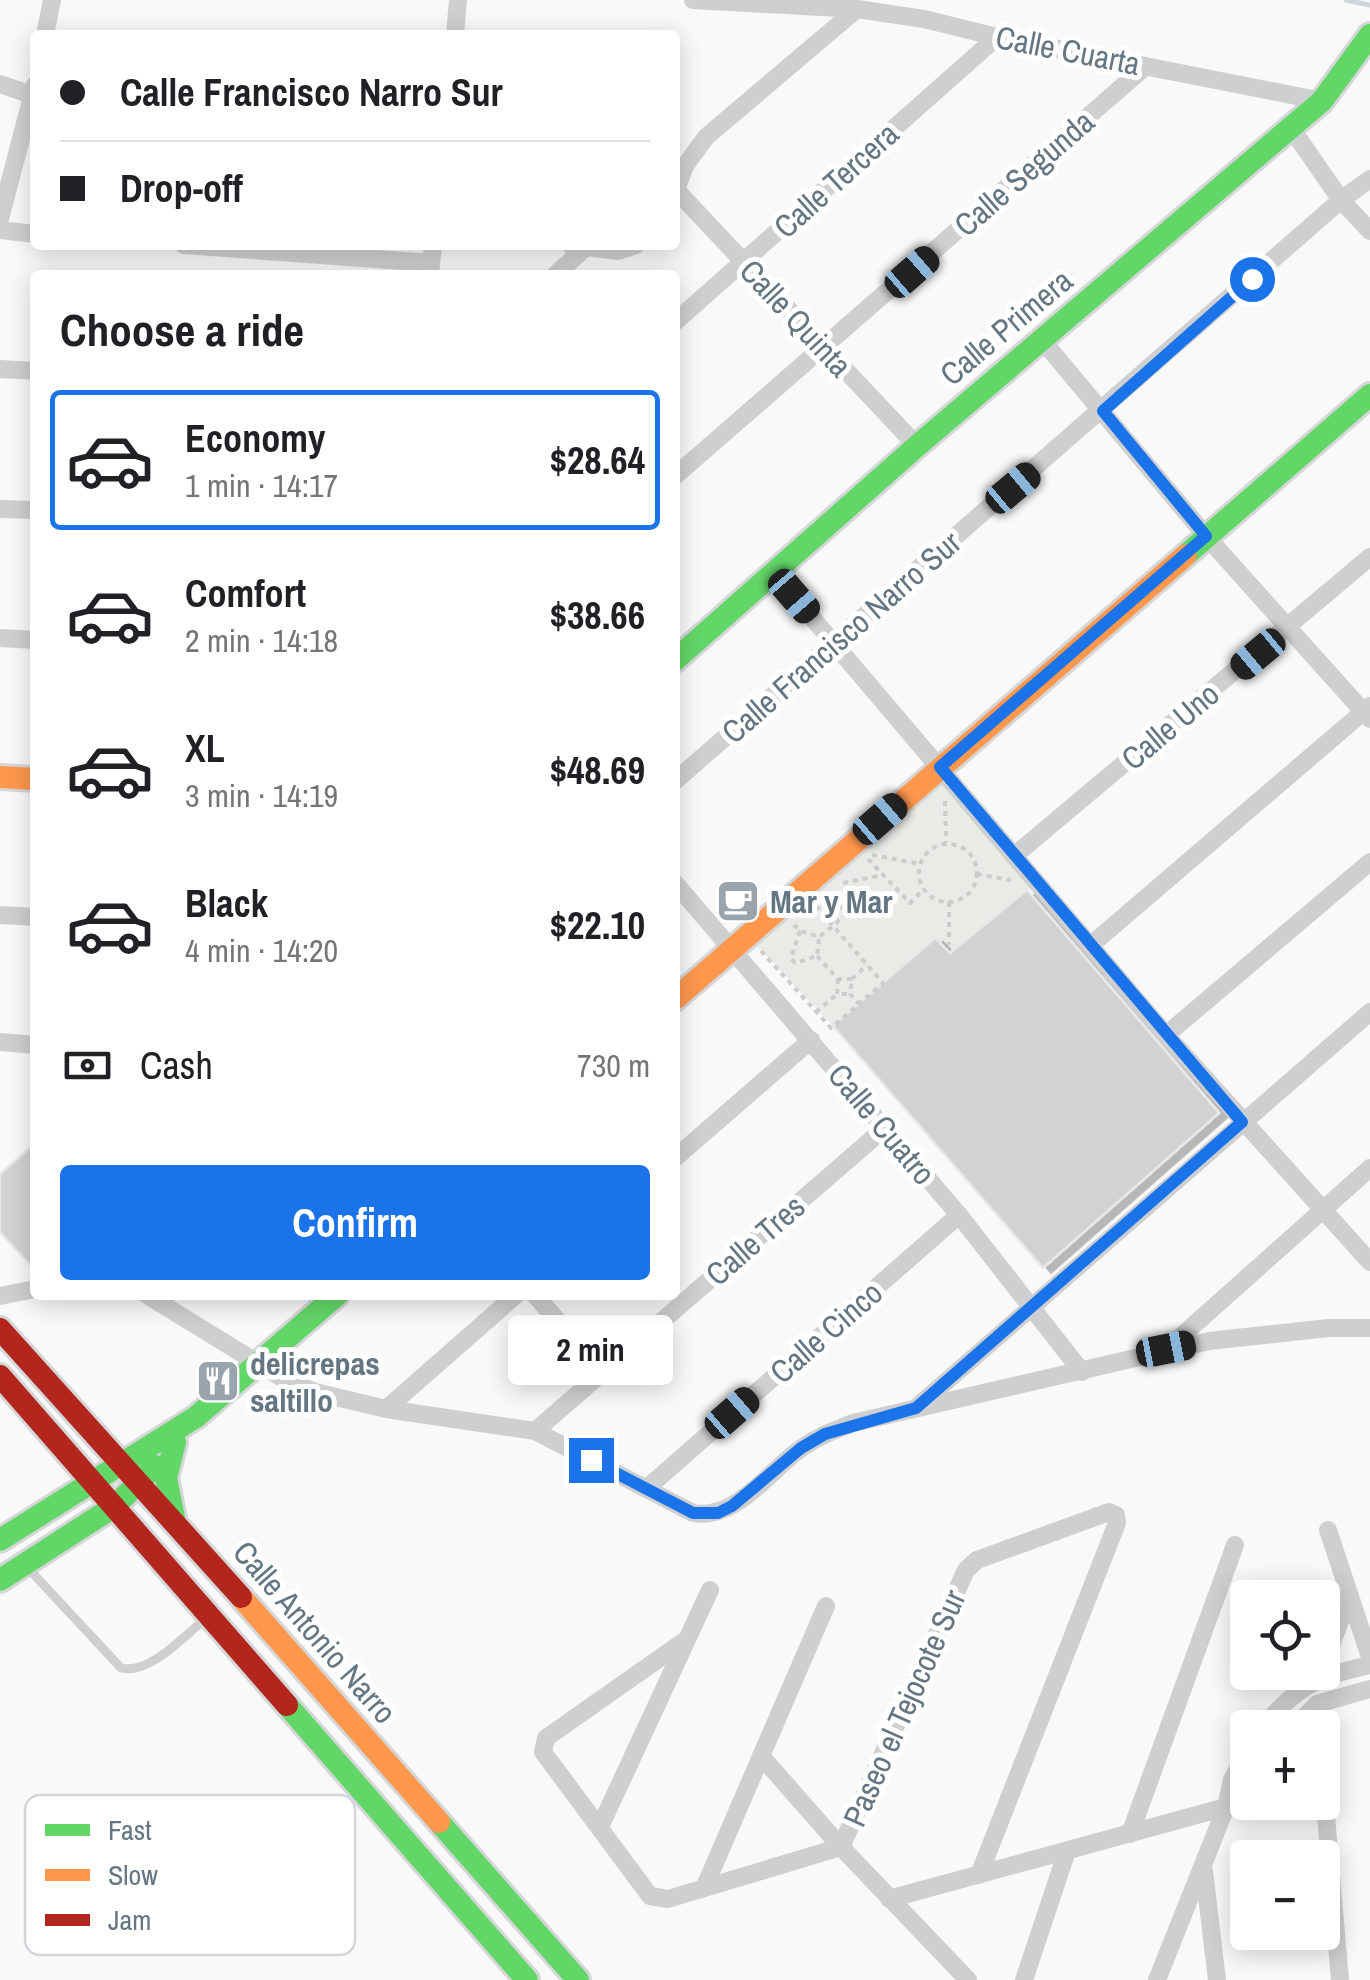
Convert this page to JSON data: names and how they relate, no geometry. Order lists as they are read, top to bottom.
{
  "streets": {
    "street": [
      "Calle Cuarta",
      "Calle Segunda",
      "Calle Tercera",
      "Calle Quinta",
      "Calle Primera",
      "Calle Francisco Narro Sur",
      "Calle Uno",
      "Calle Cuatro",
      "Calle Tres",
      "Calle Cinco",
      "Calle Antonio Narro",
      "Paseo el Tejocote Sur"
    ]
  },
  "crossings": [
    ["Calle Cuarta", "Calle Segunda"],
    ["Calle Cuarta", "Calle Tercera"],
    ["Calle Cuarta", "Calle Primera"],
    ["Calle Segunda", "Calle Quinta"],
    ["Calle Tercera", "Calle Quinta"],
    ["Calle Quinta", "Calle Primera"],
    ["Calle Cuatro", "Calle Tres"],
    ["Calle Cuatro", "Calle Cinco"]
  ],
  "places": {
    "cafe": ["Mar y Mar"],
    "restaurant": ["delicrepas saltillo"]
  },
  "legend": ["Fast", "Slow", "Jam"],
  "page": {
    "banner": ["Calle Francisco Narro Sur", "Drop-off"],
    "heading": "Choose a ride",
    "list": [
      {
        "name": "Economy",
        "note": "1 min · 14:17",
        "value": "$28.64"
      },
      {
        "name": "Comfort",
        "note": "2 min · 14:18",
        "value": "$38.66"
      },
      {
        "name": "XL",
        "note": "3 min · 14:19",
        "value": "$48.69"
      },
      {
        "name": "Black",
        "note": "4 min · 14:20",
        "value": "$22.10"
      }
    ],
    "pay": ["Cash", "730 m"],
    "buttons": "Confirm",
    "bubble": "2 min",
    "map_buttons": ["+", "−"]
  }
}
